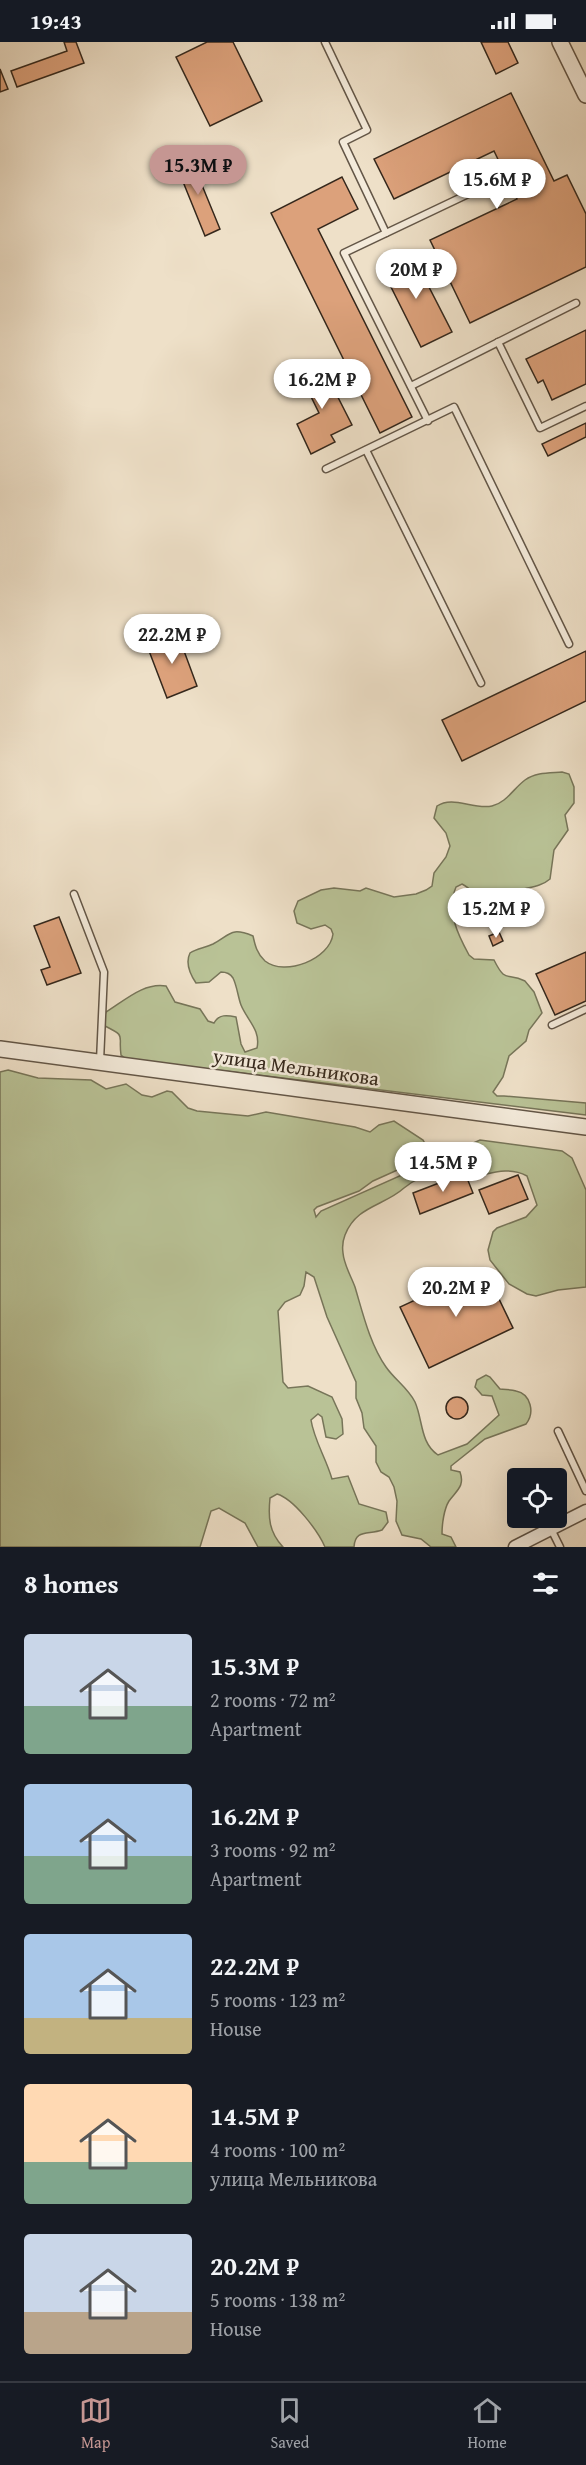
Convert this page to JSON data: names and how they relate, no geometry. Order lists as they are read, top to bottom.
{
  "streets": {
    "street": ["улица Мельникова"]
  },
  "page": {
    "status": "19:43",
    "price": [
      "15.3M ₽",
      "15.6M ₽",
      "20M ₽",
      "16.2M ₽",
      "22.2M ₽",
      "15.2M ₽",
      "14.5M ₽",
      "20.2M ₽"
    ],
    "heading": "8 homes",
    "list": [
      {
        "name": "15.3M ₽",
        "note": "2 rooms · 72 m² · Apartment"
      },
      {
        "name": "16.2M ₽",
        "note": "3 rooms · 92 m² · Apartment"
      },
      {
        "name": "22.2M ₽",
        "note": "5 rooms · 123 m² · House"
      },
      {
        "name": "14.5M ₽",
        "note": "4 rooms · 100 m² · улица Мельникова"
      },
      {
        "name": "20.2M ₽",
        "note": "5 rooms · 138 m² · House"
      }
    ],
    "tabs": ["Map", "Saved", "Home"]
  }
}
